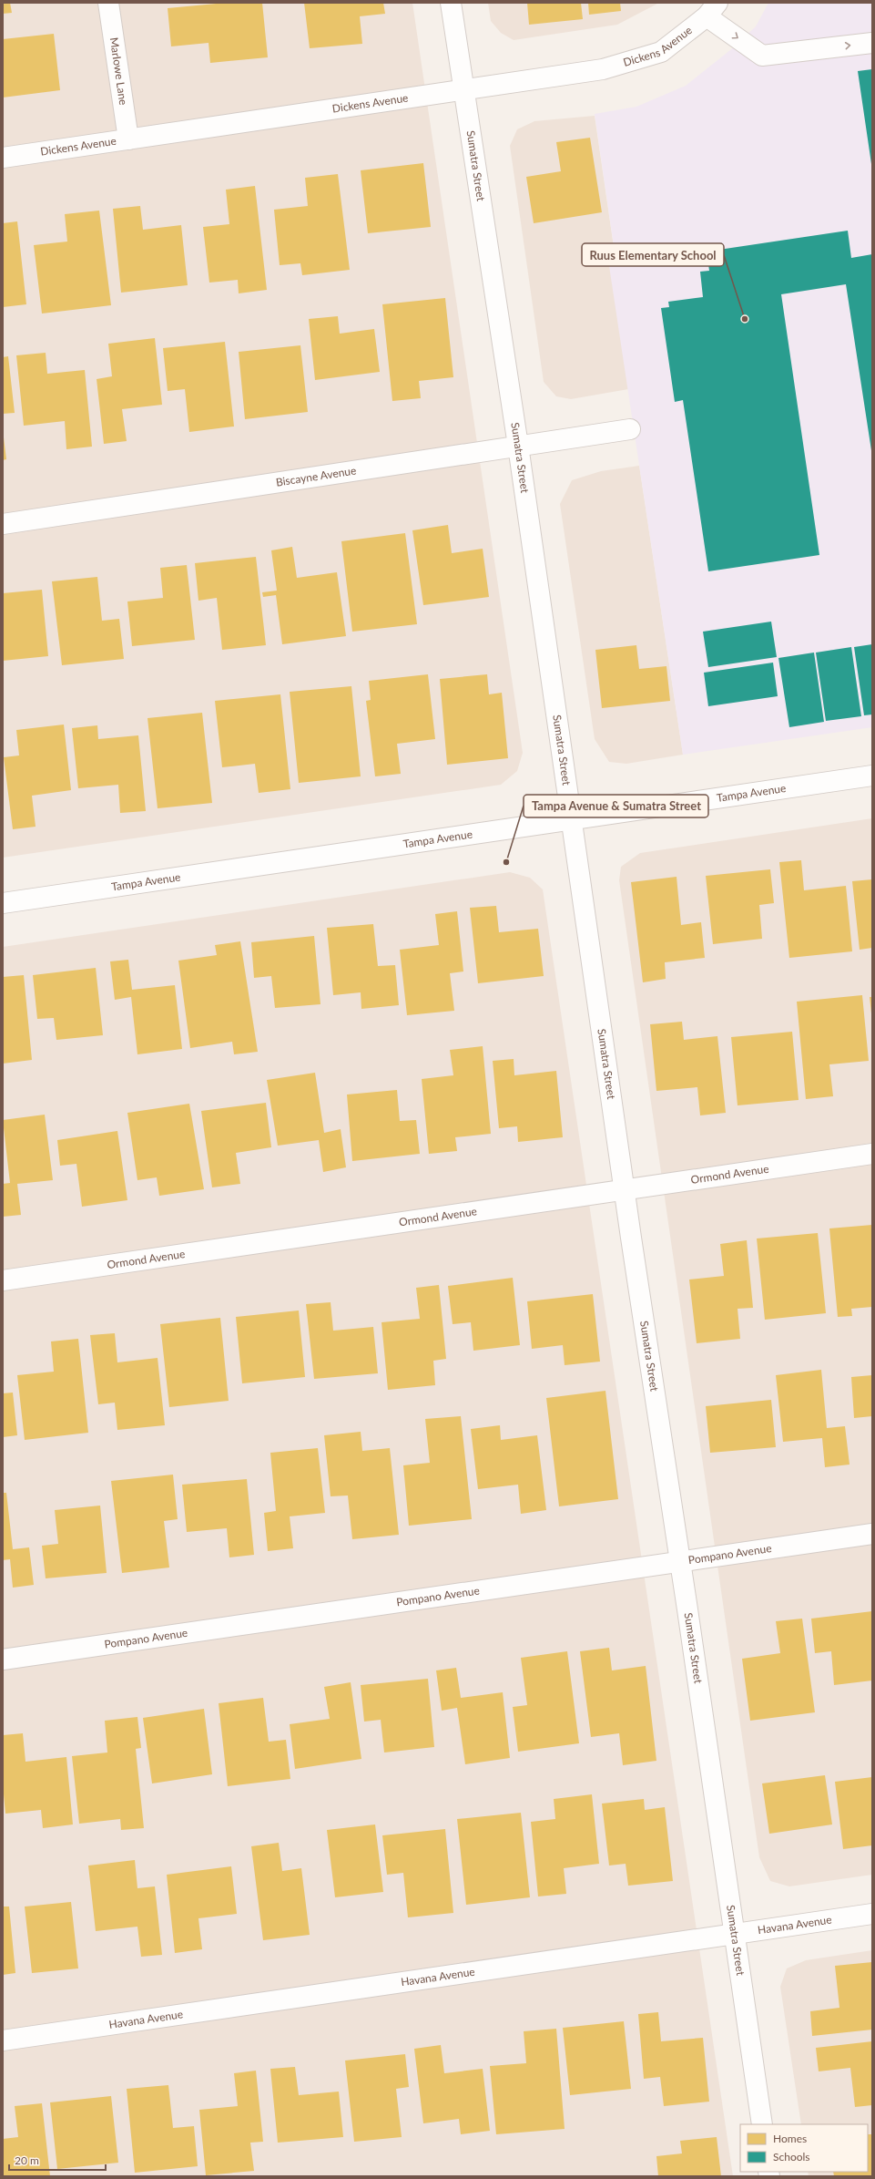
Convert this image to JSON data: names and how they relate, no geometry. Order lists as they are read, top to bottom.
{
  "streets": {
    "street": [
      "Dickens Avenue",
      "Marlowe Lane",
      "Sumatra Street",
      "Biscayne Avenue",
      "Tampa Avenue",
      "Ormond Avenue",
      "Pompano Avenue",
      "Havana Avenue"
    ]
  },
  "crossings": [
    ["Dickens Avenue", "Marlowe Lane"],
    ["Dickens Avenue", "Sumatra Street"],
    ["Sumatra Street", "Biscayne Avenue"],
    ["Sumatra Street", "Tampa Avenue"],
    ["Sumatra Street", "Ormond Avenue"],
    ["Sumatra Street", "Pompano Avenue"],
    ["Sumatra Street", "Havana Avenue"]
  ],
  "places": ["Ruus Elementary School", "Tampa Avenue & Sumatra Street"],
  "legend": ["Homes", "Schools"],
  "scale_bar": "20 m"
}
